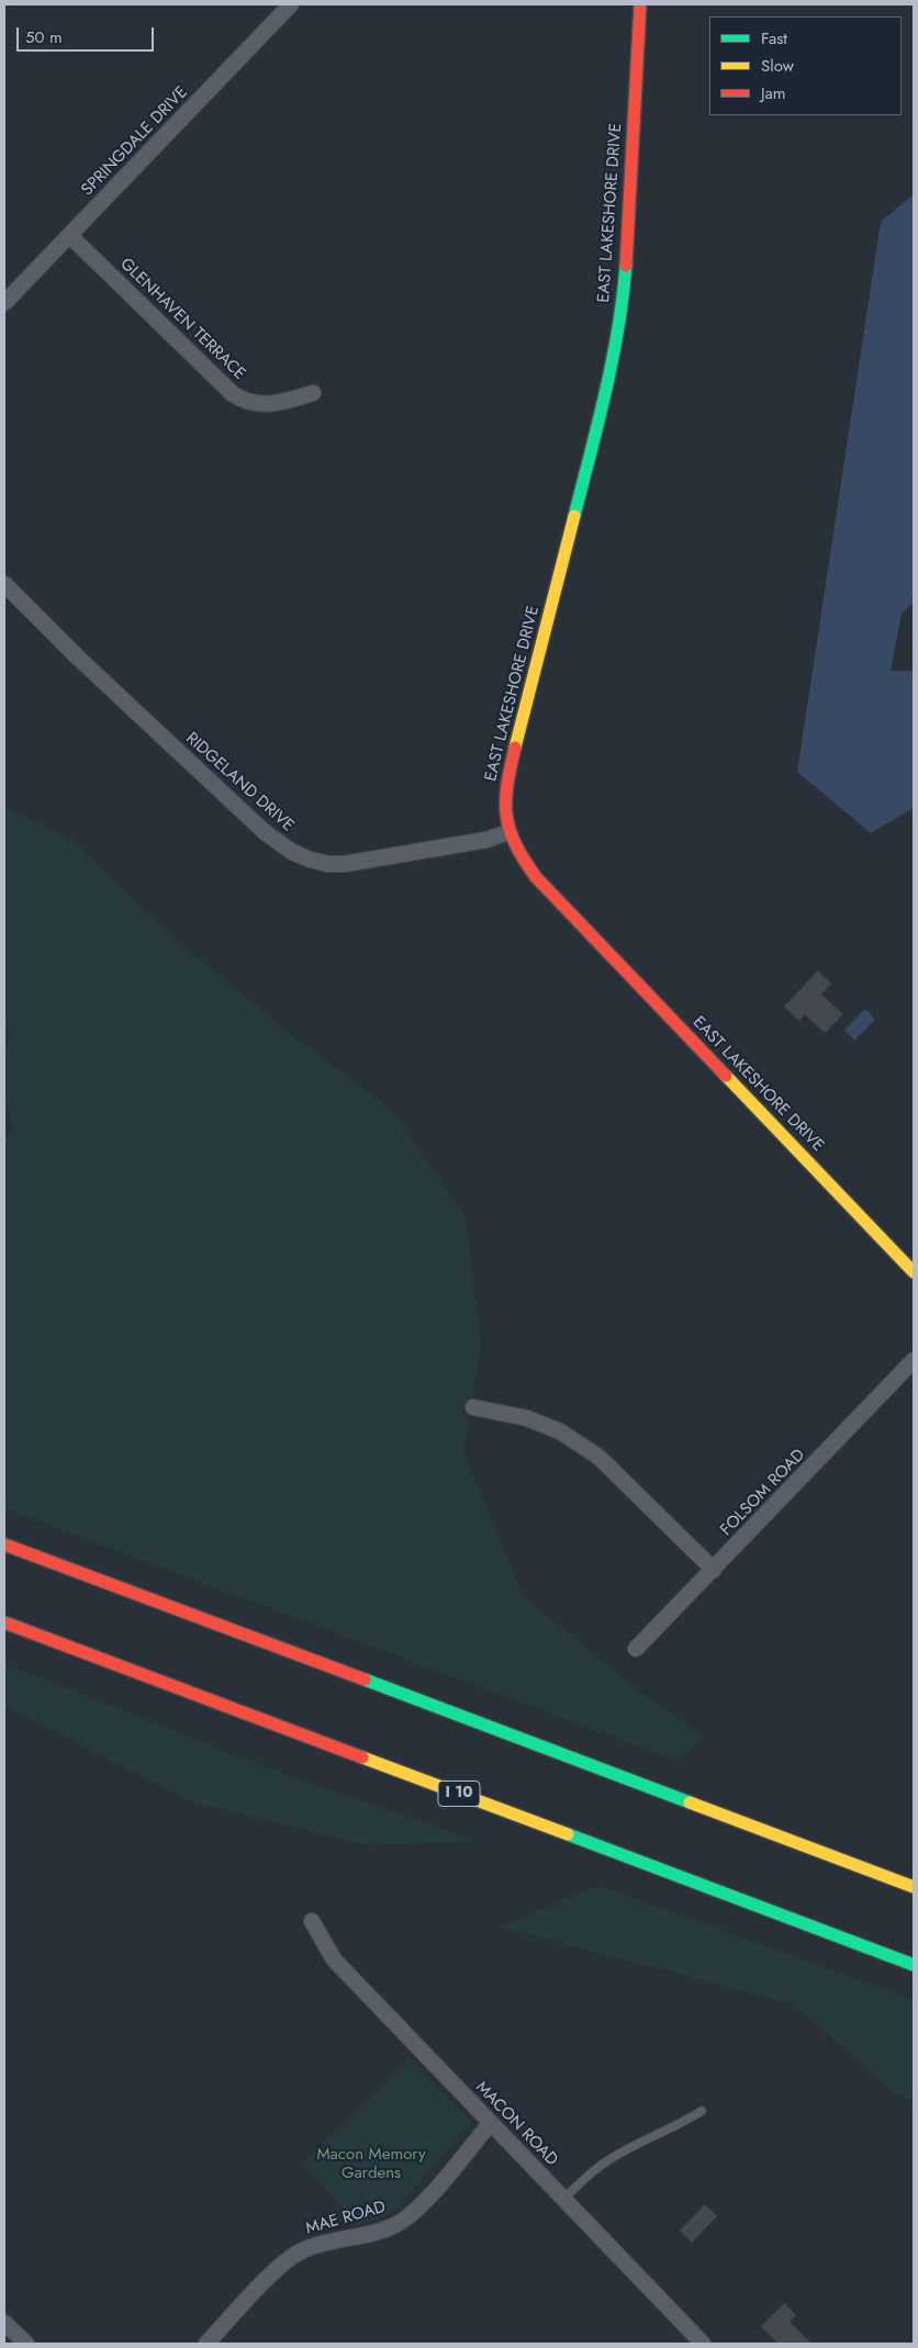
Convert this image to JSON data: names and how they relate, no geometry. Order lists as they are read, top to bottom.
{
  "streets": {
    "main road": ["EAST LAKESHORE DRIVE", "I 10"],
    "street": [
      "SPRINGDALE DRIVE",
      "GLENHAVEN TERRACE",
      "RIDGELAND DRIVE",
      "FOLSOM ROAD",
      "MACON ROAD",
      "MAE ROAD"
    ]
  },
  "crossings": [
    ["SPRINGDALE DRIVE", "GLENHAVEN TERRACE"],
    ["EAST LAKESHORE DRIVE", "RIDGELAND DRIVE"],
    ["MACON ROAD", "MAE ROAD"]
  ],
  "parks": ["Macon Memory Gardens"],
  "legend": ["Fast", "Slow", "Jam"],
  "scale_bar": "50 m"
}
